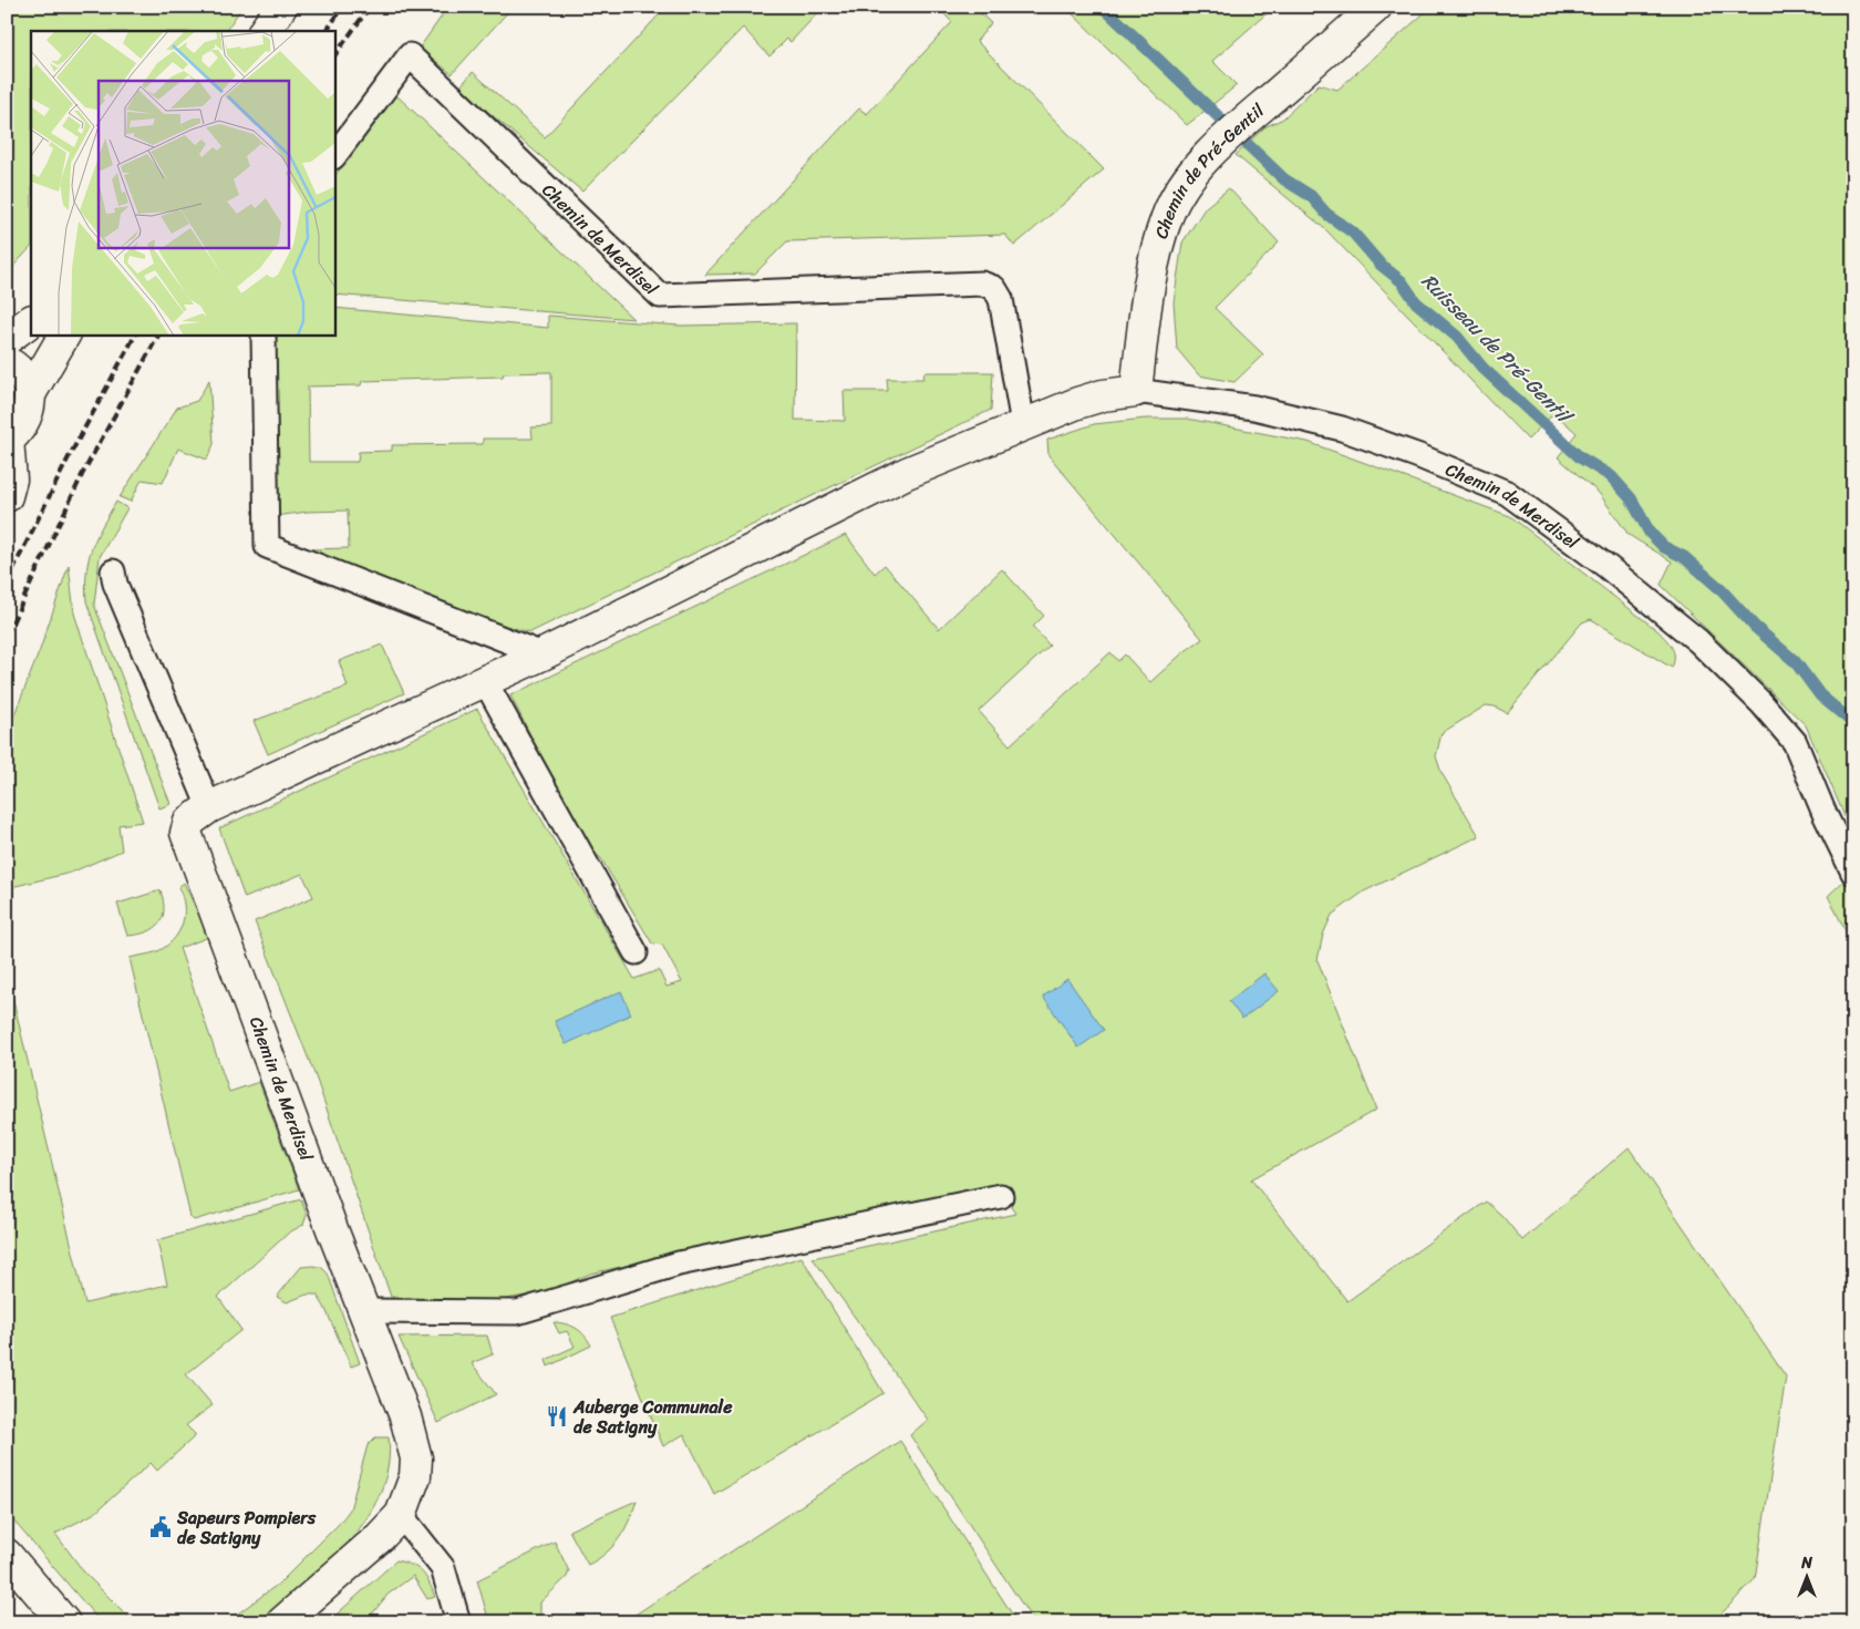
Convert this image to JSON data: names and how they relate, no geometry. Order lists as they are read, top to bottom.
{
  "streets": {
    "street": ["Chemin de Pré-Gentil", "Chemin de Merdisel"]
  },
  "crossings": [
    ["Chemin de Pré-Gentil", "Chemin de Merdisel"]
  ],
  "water": ["Ruisseau de Pré-Gentil"],
  "places": {
    "restaurant": ["Auberge Communale de Satigny"],
    "public building": ["Sapeurs Pompiers de Satigny"]
  },
  "north": "top"
}
